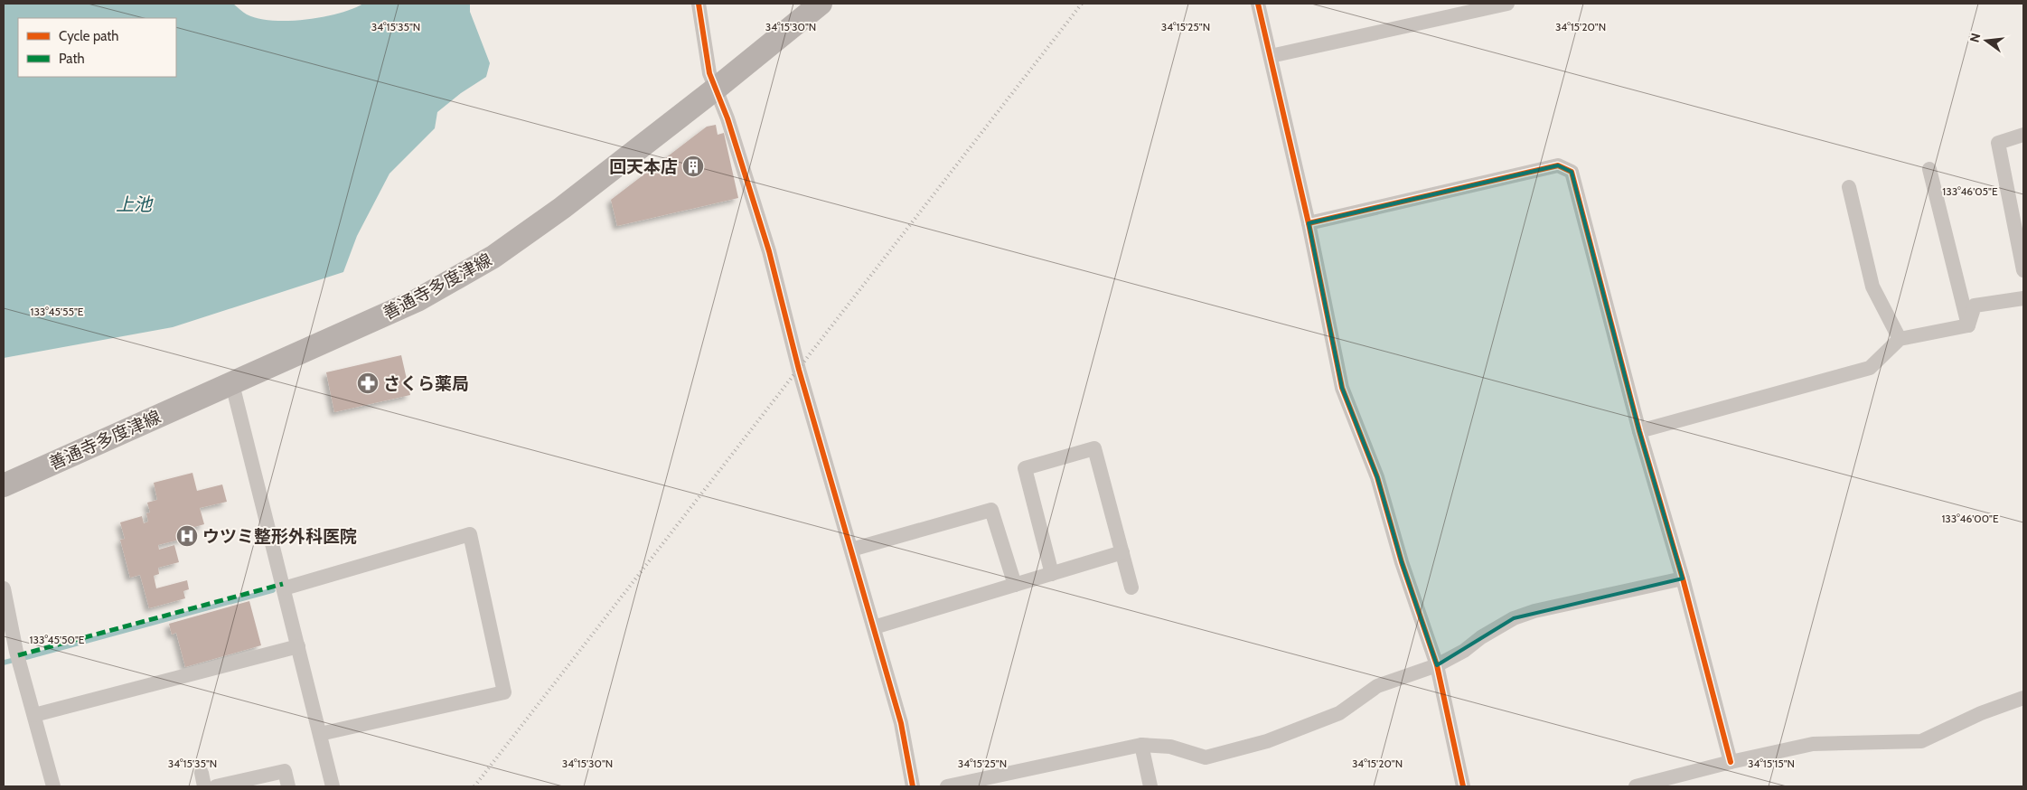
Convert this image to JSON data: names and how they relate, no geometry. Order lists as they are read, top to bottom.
{
  "streets": {
    "main road": ["善通寺多度津線"]
  },
  "water": ["上池"],
  "places": {
    "building": ["回天本店"],
    "pharmacy": ["さくら薬局"],
    "hospital": ["ウツミ整形外科医院"]
  },
  "legend": ["Cycle path", "Path"],
  "north": "left",
  "coordinates": [
    "34°15'35\"N",
    "34°15'30\"N",
    "34°15'25\"N",
    "34°15'20\"N",
    "133°46'05\"E",
    "133°45'55\"E",
    "133°46'00\"E",
    "133°45'50\"E",
    "34°15'15\"N"
  ]
}
